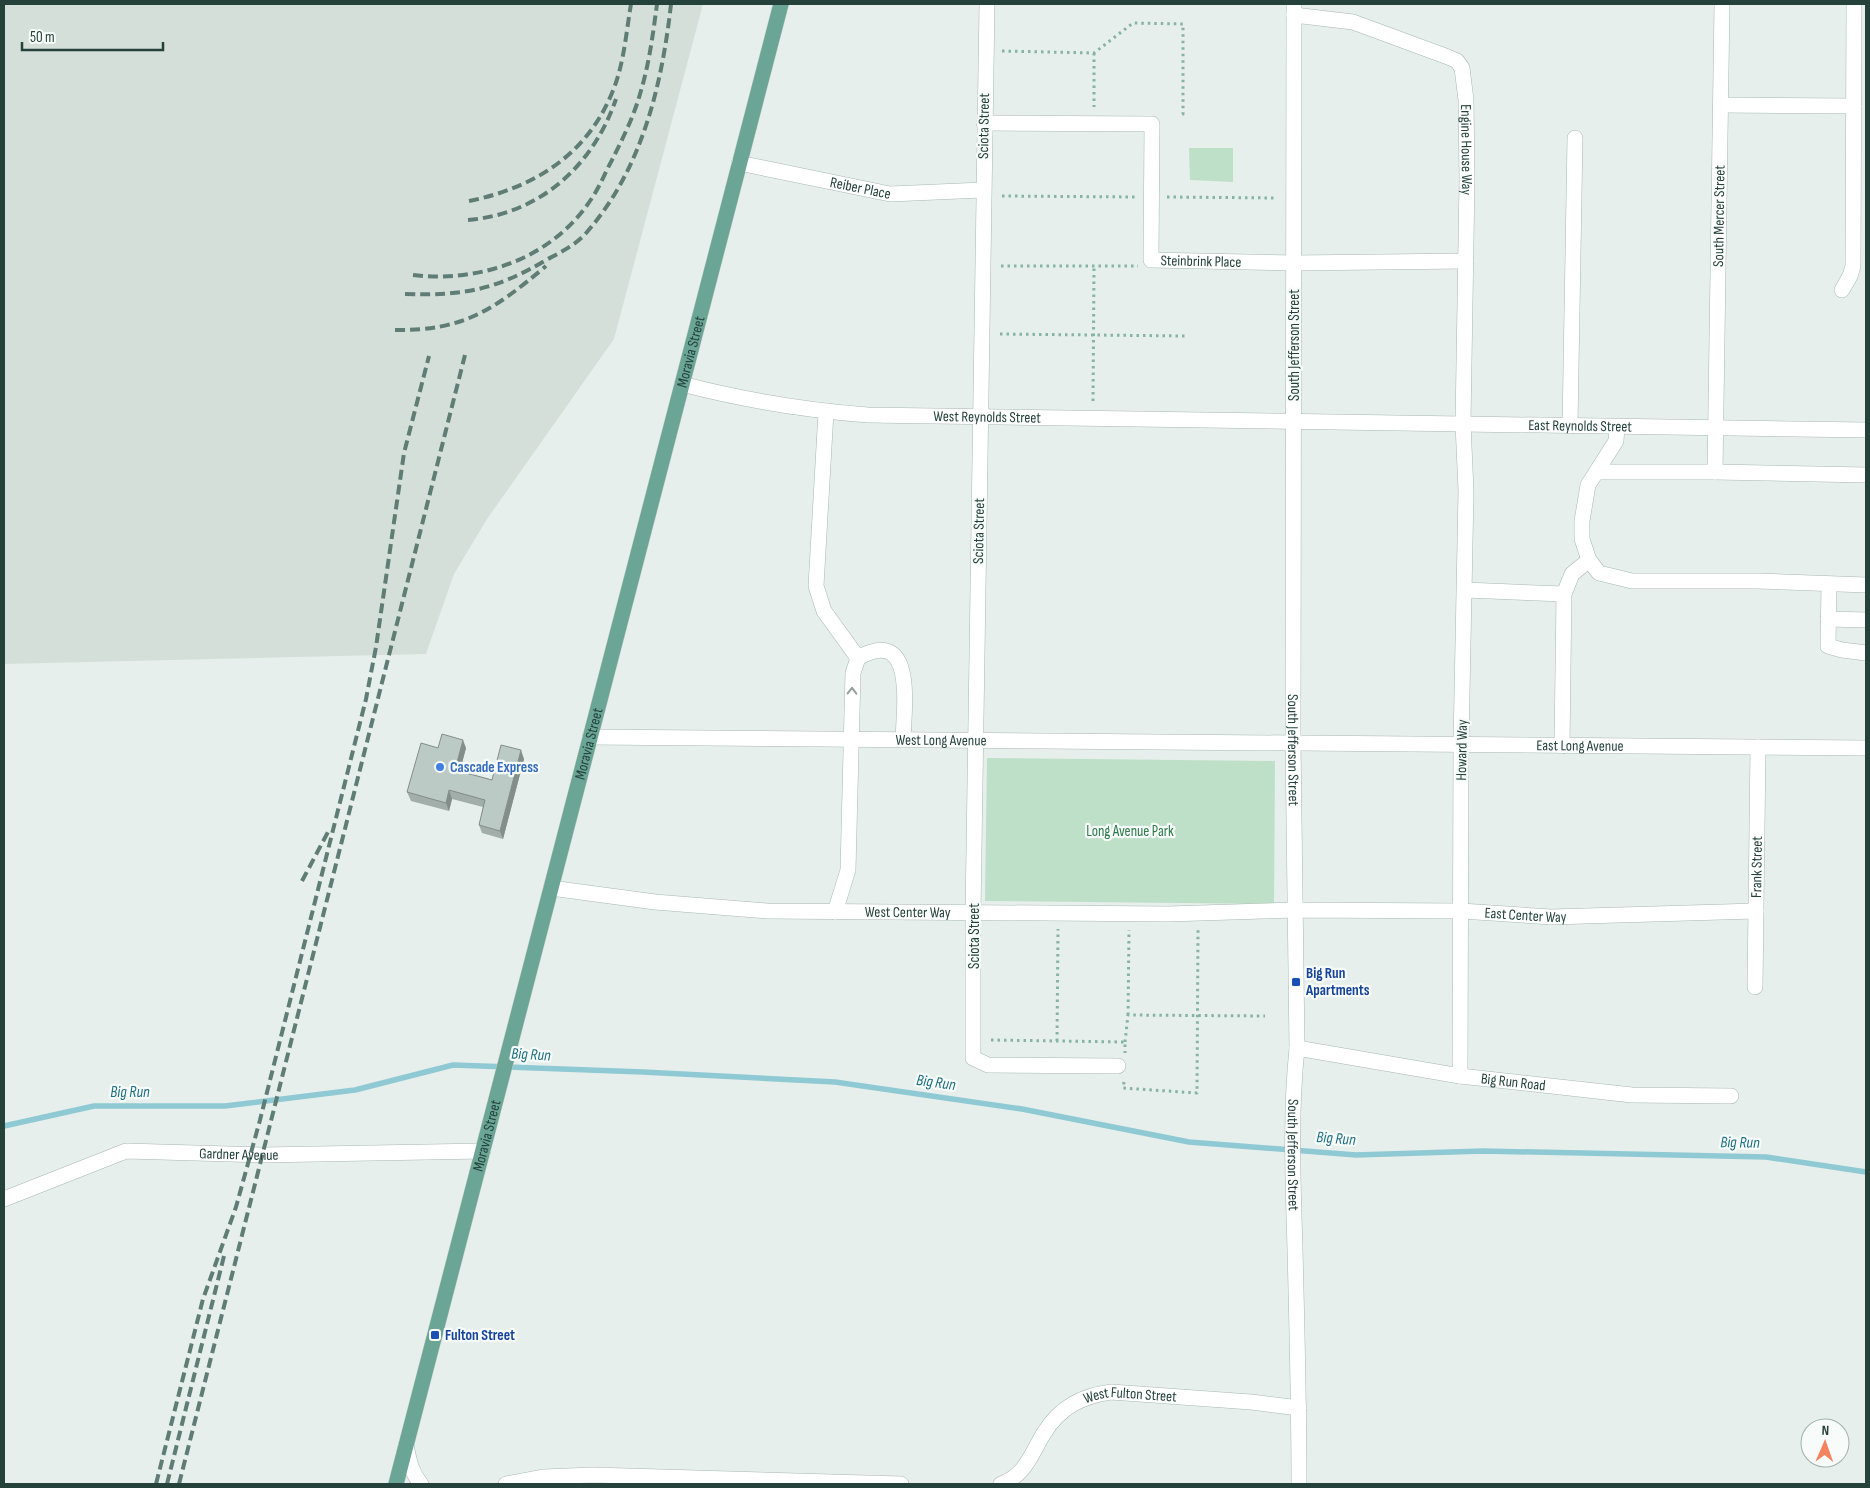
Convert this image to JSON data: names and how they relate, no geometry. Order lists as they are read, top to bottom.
{
  "streets": {
    "main road": ["Moravia Street"],
    "street": [
      "Sciota Street",
      "Engine House Way",
      "Reiber Place",
      "South Mercer Street",
      "Steinbrink Place",
      "South Jefferson Street",
      "West Reynolds Street",
      "East Reynolds Street",
      "West Long Avenue",
      "East Long Avenue",
      "Howard Way",
      "Frank Street",
      "West Center Way",
      "East Center Way",
      "Big Run Road",
      "Gardner Avenue",
      "West Fulton Street"
    ]
  },
  "crossings": [
    ["Sciota Street", "Reiber Place"],
    ["Sciota Street", "Steinbrink Place"],
    ["Sciota Street", "West Reynolds Street"],
    ["Sciota Street", "West Long Avenue"],
    ["Sciota Street", "West Center Way"],
    ["Engine House Way", "Steinbrink Place"],
    ["Engine House Way", "South Jefferson Street"],
    ["Engine House Way", "East Reynolds Street"],
    ["Engine House Way", "Howard Way"],
    ["Reiber Place", "Moravia Street"],
    ["South Mercer Street", "East Reynolds Street"],
    ["Steinbrink Place", "South Jefferson Street"],
    ["South Jefferson Street", "West Reynolds Street"],
    ["South Jefferson Street", "East Reynolds Street"],
    ["South Jefferson Street", "West Long Avenue"],
    ["South Jefferson Street", "East Long Avenue"],
    ["South Jefferson Street", "West Center Way"],
    ["South Jefferson Street", "East Center Way"],
    ["South Jefferson Street", "Big Run Road"],
    ["South Jefferson Street", "West Fulton Street"],
    ["Moravia Street", "West Reynolds Street"],
    ["Moravia Street", "West Long Avenue"],
    ["Moravia Street", "West Center Way"],
    ["Moravia Street", "Gardner Avenue"],
    ["West Reynolds Street", "East Reynolds Street"],
    ["East Reynolds Street", "Howard Way"],
    ["West Long Avenue", "East Long Avenue"],
    ["East Long Avenue", "Howard Way"],
    ["East Long Avenue", "Frank Street"],
    ["Howard Way", "East Center Way"],
    ["Howard Way", "Big Run Road"],
    ["Frank Street", "East Center Way"],
    ["West Center Way", "East Center Way"]
  ],
  "water": ["Big Run"],
  "parks": ["Long Avenue Park"],
  "places": {
    "other": ["Cascade Express"],
    "transit": ["Big Run Apartments", "Fulton Street"]
  },
  "scale_bar": "50 m",
  "north": "top"
}
